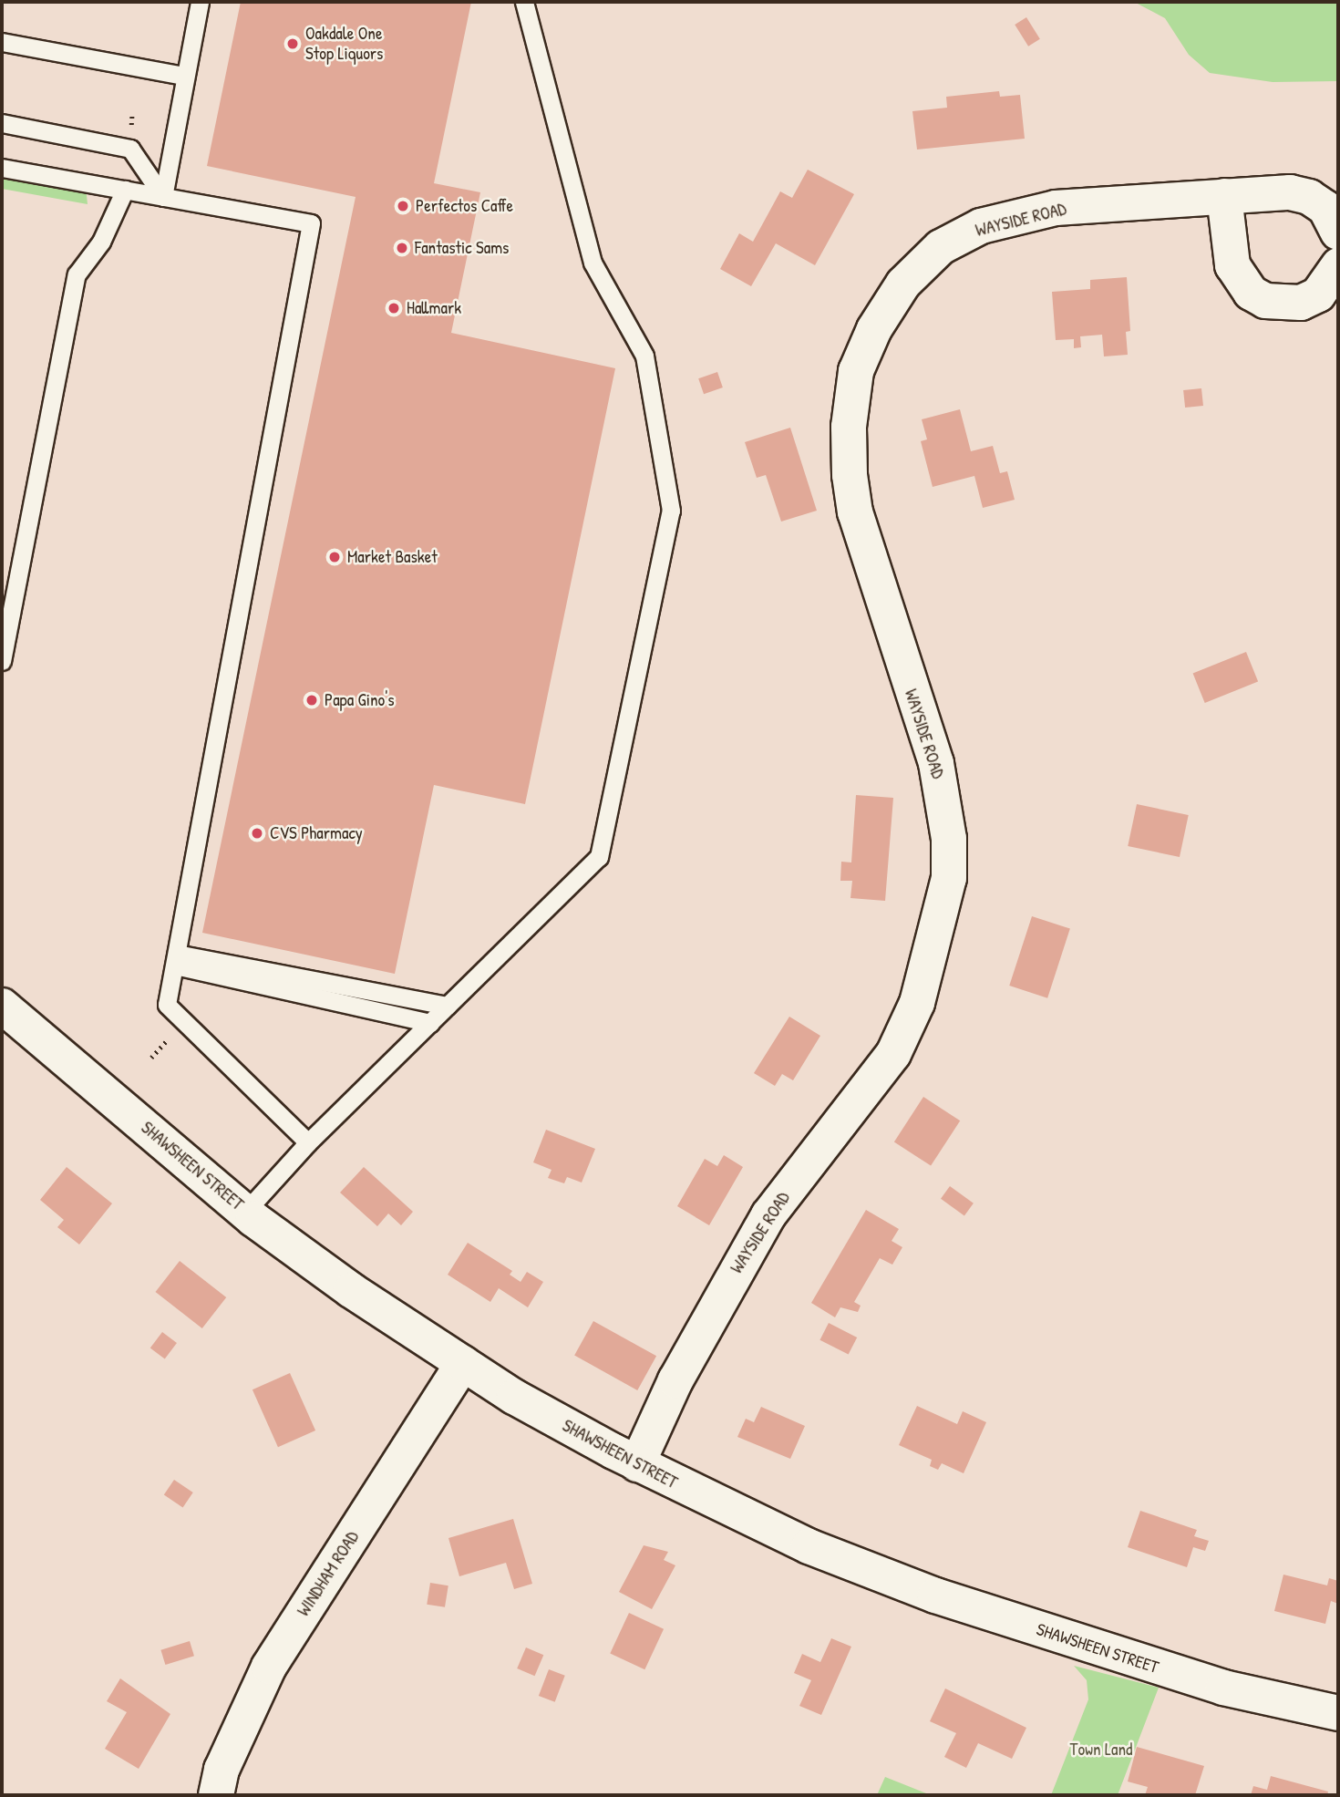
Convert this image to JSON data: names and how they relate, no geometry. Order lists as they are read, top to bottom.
{
  "streets": {
    "street": ["WAYSIDE ROAD", "SHAWSHEEN STREET", "WINDHAM ROAD"]
  },
  "crossings": [
    ["WAYSIDE ROAD", "SHAWSHEEN STREET"],
    ["SHAWSHEEN STREET", "WINDHAM ROAD"]
  ],
  "parks": ["Town Land"],
  "places": [
    "Oakdale One Stop Liquors",
    "Perfectos Caffe",
    "Fantastic Sams",
    "Hallmark",
    "Market Basket",
    "Papa Gino's",
    "CVS Pharmacy"
  ]
}
